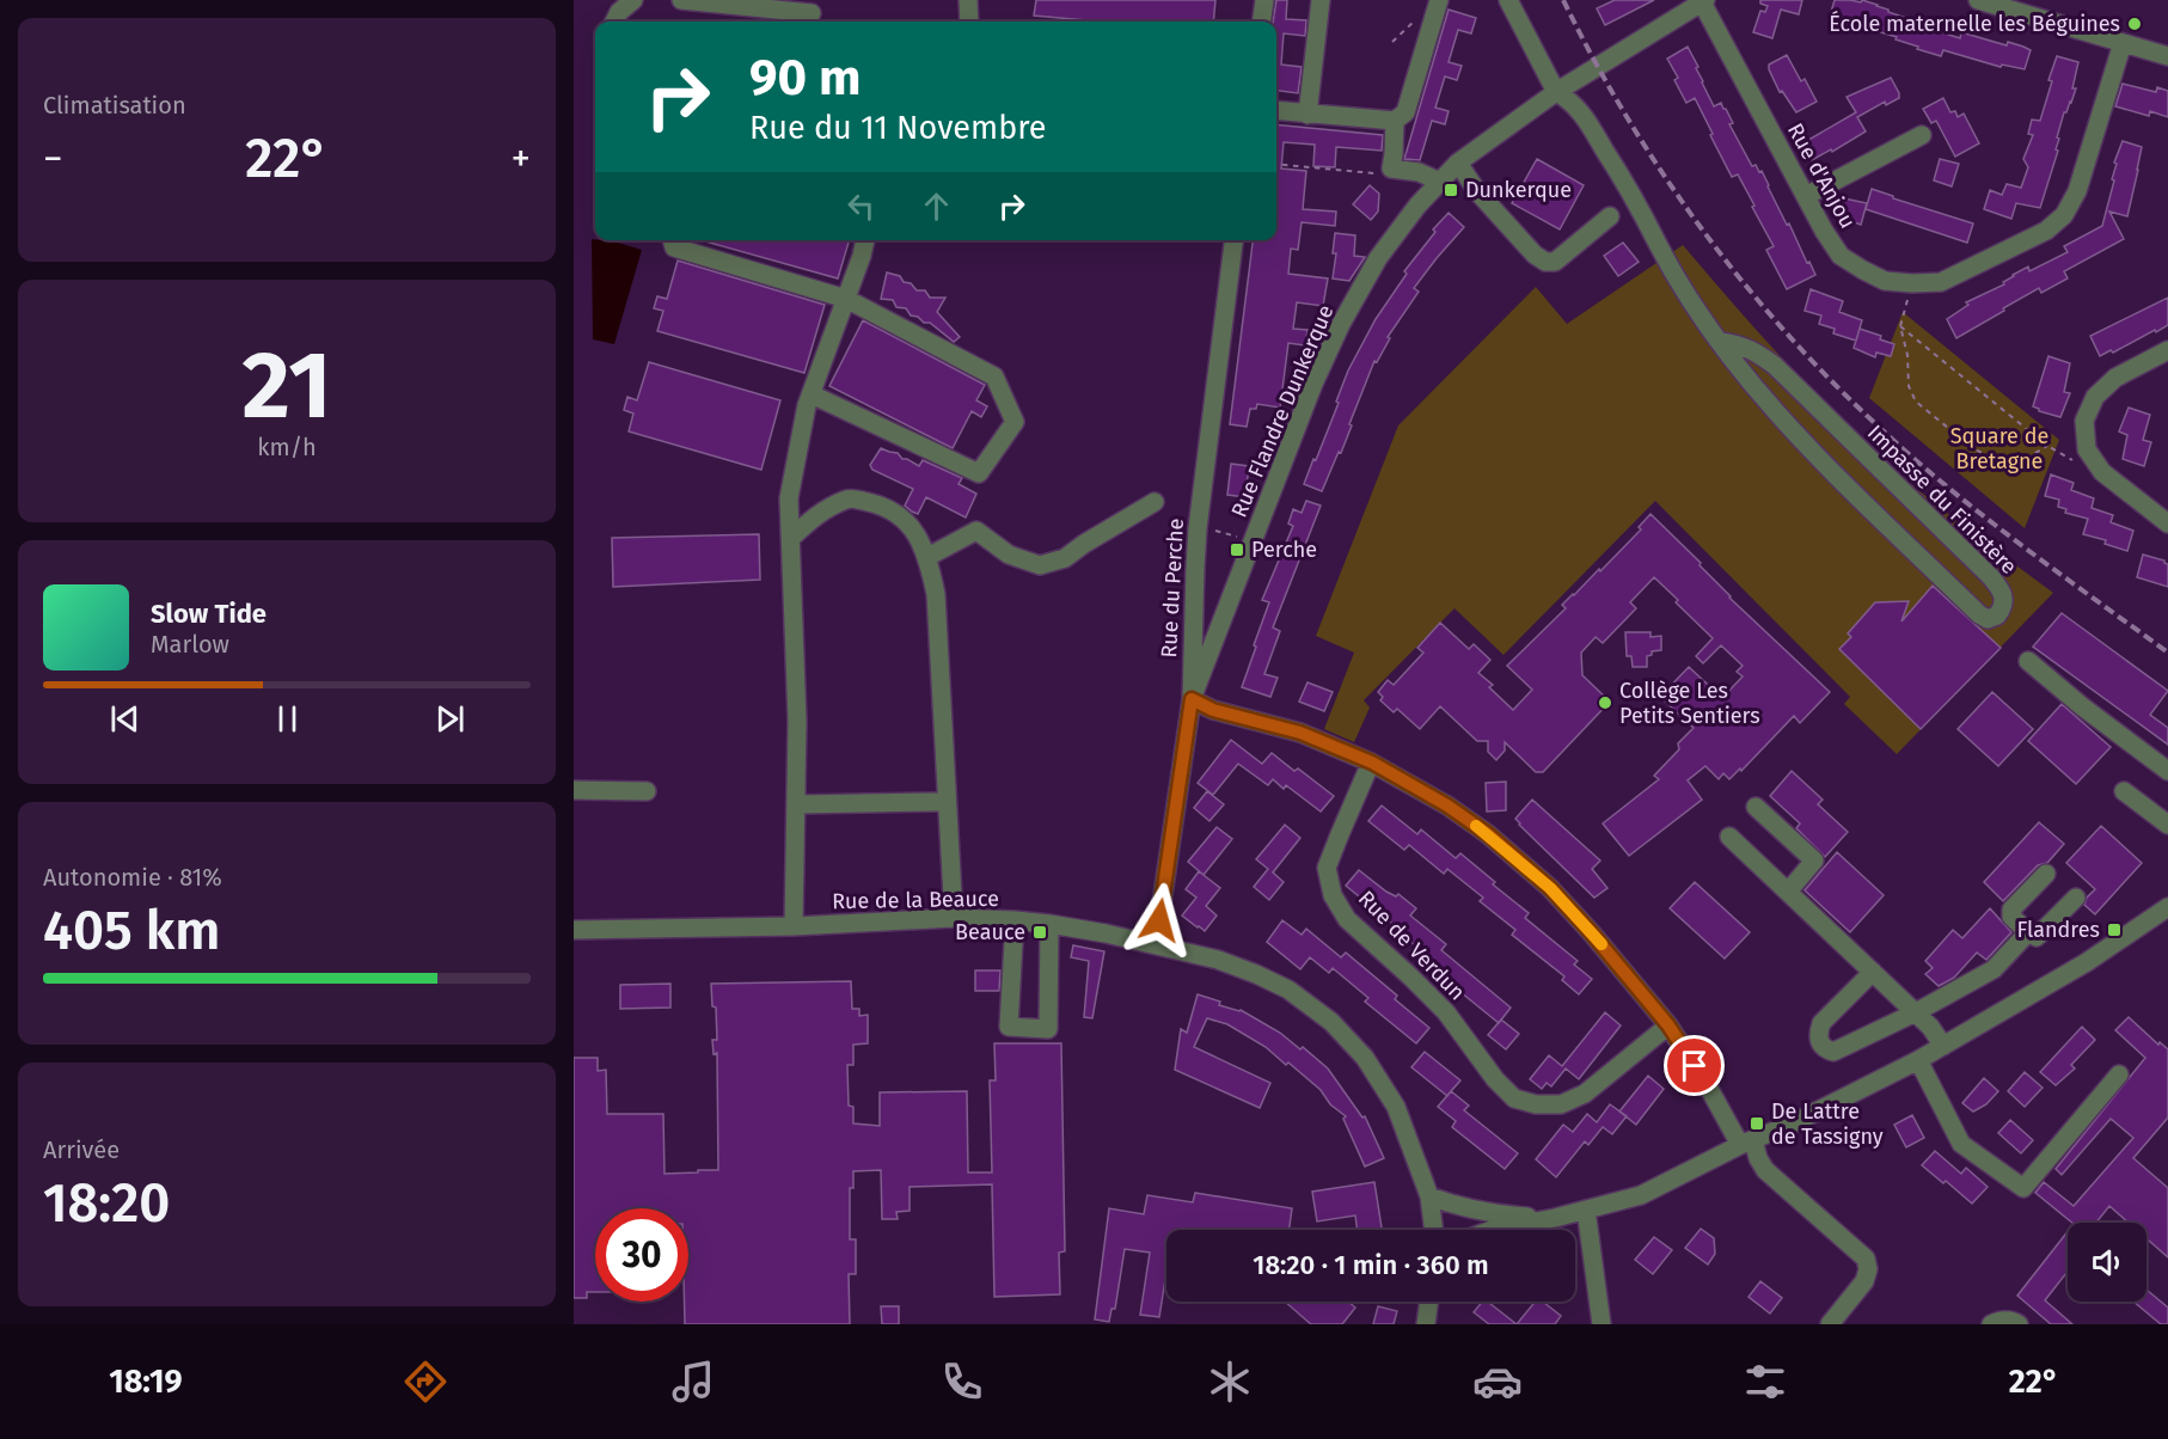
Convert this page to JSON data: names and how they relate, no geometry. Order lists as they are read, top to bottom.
{
  "streets": {
    "street": [
      "Rue d'Anjou",
      "Rue Flandre Dunkerque",
      "Impasse du Finistère",
      "Rue du Perche",
      "Rue de la Beauce",
      "Rue de Verdun"
    ]
  },
  "crossings": [
    ["Rue d'Anjou", "Rue Flandre Dunkerque"],
    ["Rue Flandre Dunkerque", "Impasse du Finistère"],
    ["Rue Flandre Dunkerque", "Rue du Perche"],
    ["Rue du Perche", "Rue de la Beauce"]
  ],
  "parks": ["Square de Bretagne"],
  "places": {
    "other": ["École maternelle les Béguines", "Collège Les Petits Sentiers"],
    "transit": [
      "Dunkerque",
      "Perche",
      "Flandres",
      "Beauce",
      "De Lattre de Tassigny"
    ]
  },
  "page": {
    "tile": [
      "Climatisation",
      ["21", "km/h"],
      ["Autonomie · 81%", "405 km"],
      ["Arrivée", "18:20"]
    ],
    "turn": ["90 m", "Rue du 11 Novembre"],
    "heat": ["−", "22°", "+"],
    "song": ["Slow Tide", "Marlow"],
    "limit": "30",
    "trip": "18:20 · 1 min · 360 m",
    "tabs": ["18:19", "22°"]
  }
}
